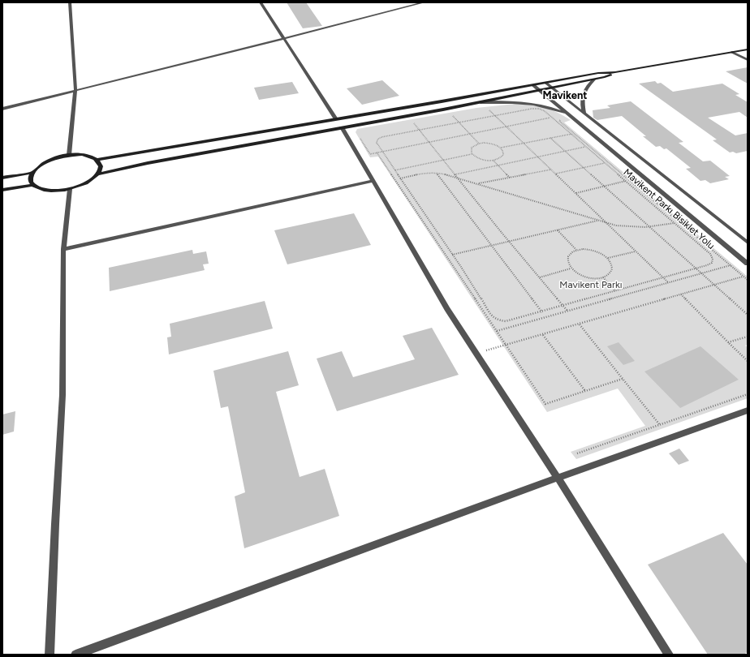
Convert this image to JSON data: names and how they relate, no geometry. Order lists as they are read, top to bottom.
{
  "streets": {
    "path": ["Mavikent Parkı Bisiklet Yolu"]
  },
  "districts": ["Mavikent"],
  "parks": ["Mavikent Parkı"]
}
